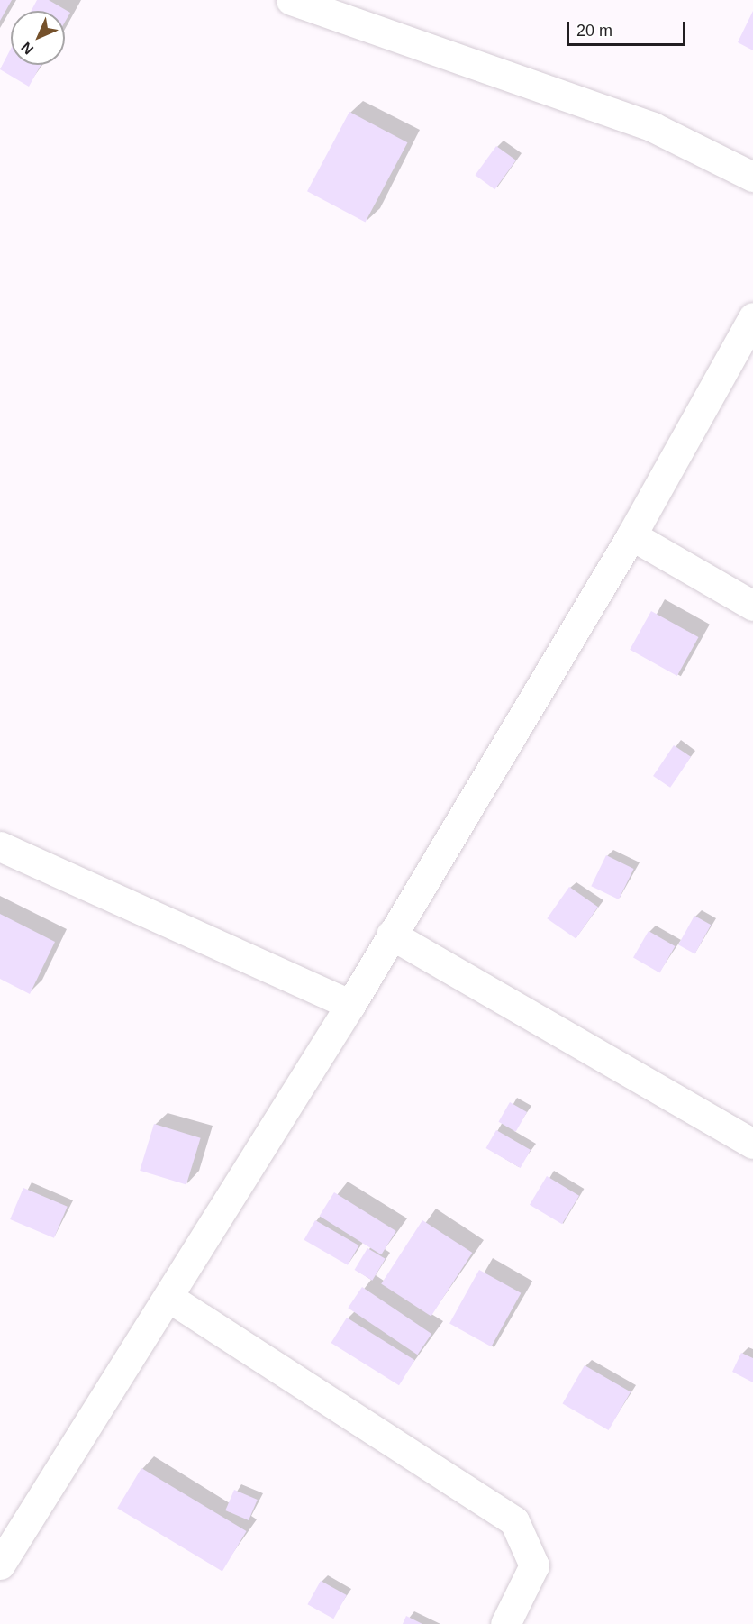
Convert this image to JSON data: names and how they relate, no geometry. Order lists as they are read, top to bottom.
{
  "scale_bar": "20 m",
  "north": "bottom left"
}
